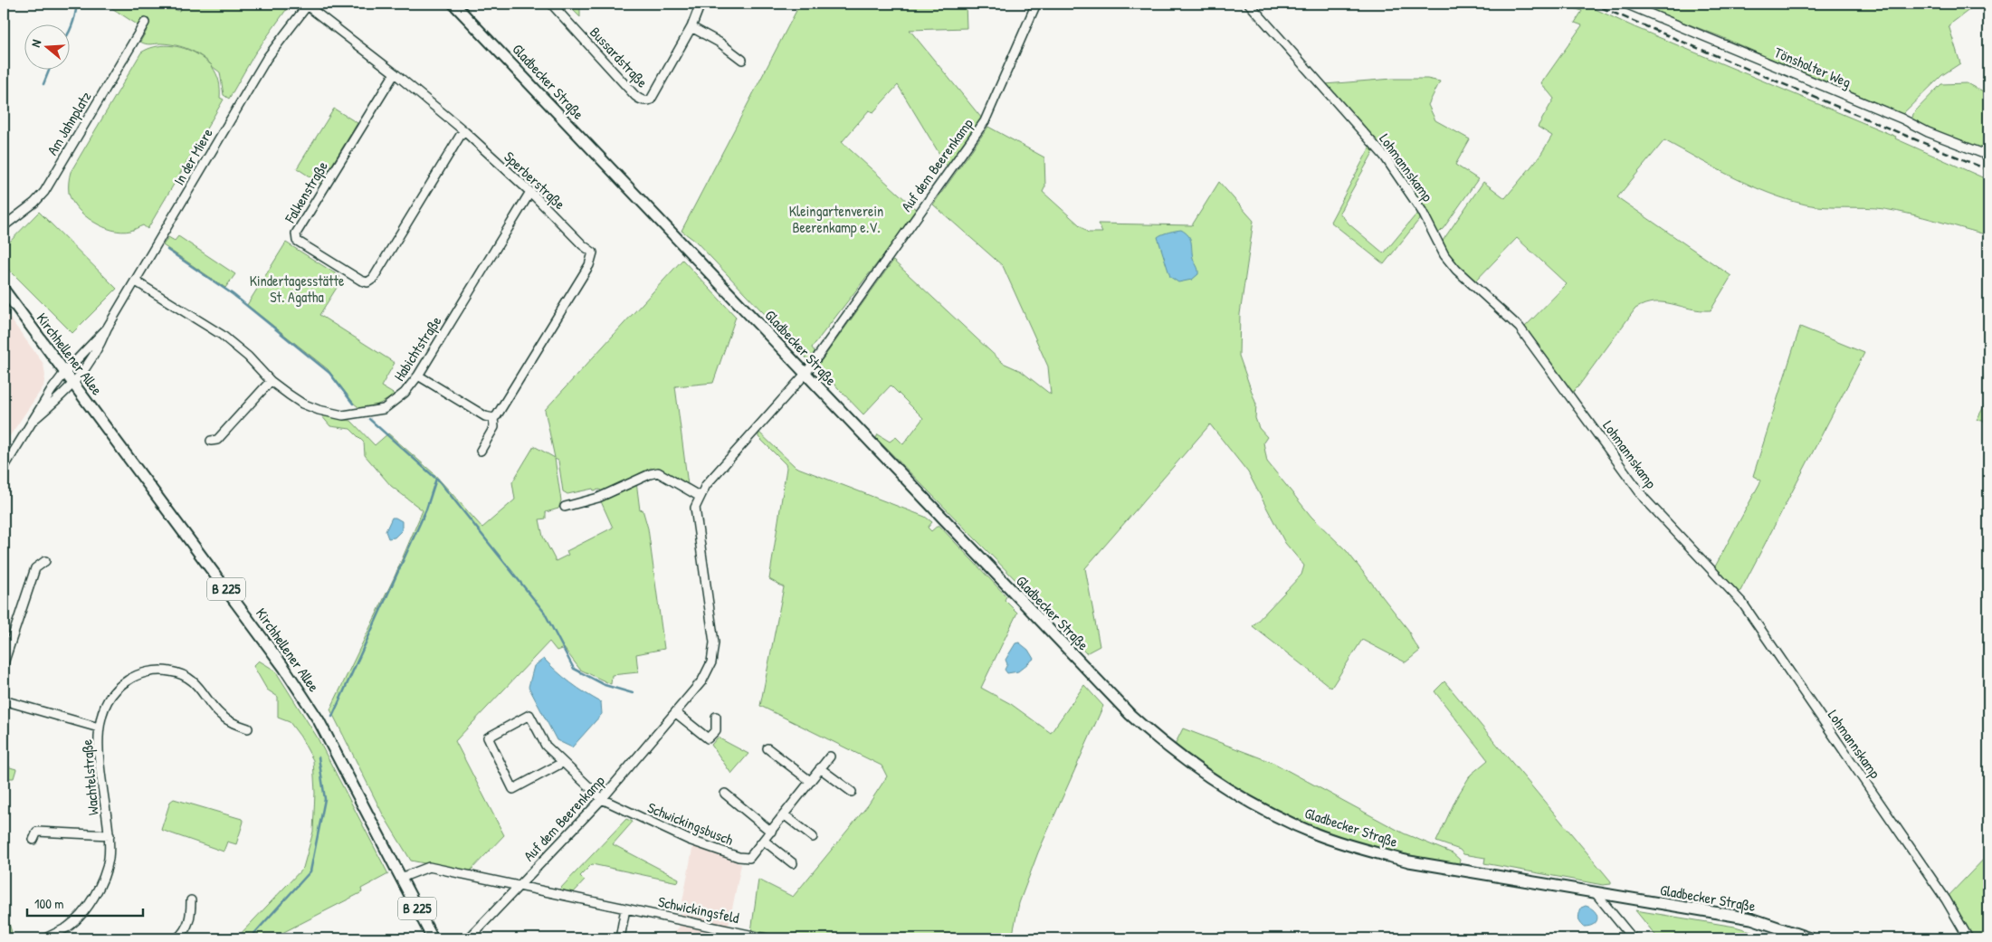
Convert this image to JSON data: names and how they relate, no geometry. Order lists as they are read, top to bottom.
{
  "streets": {
    "main road": ["Gladbecker Straße", "Kirchhellener Allee", "B 225"],
    "street": [
      "Bussardstraße",
      "Tönsholter Weg",
      "Am Jahnplatz",
      "In der Miere",
      "Auf dem Beerenkamp",
      "Lohmannskamp",
      "Sperberstraße",
      "Falkenstraße",
      "Habichtstraße",
      "Wachtelstraße",
      "Schwickingsbusch",
      "Schwickingsfeld"
    ]
  },
  "crossings": [
    ["Gladbecker Straße", "Auf dem Beerenkamp"],
    ["In der Miere", "Sperberstraße"],
    ["In der Miere", "Habichtstraße"],
    ["In der Miere", "Kirchhellener Allee"],
    ["Auf dem Beerenkamp", "Schwickingsbusch"],
    ["Auf dem Beerenkamp", "Schwickingsfeld"],
    ["Sperberstraße", "Falkenstraße"],
    ["Sperberstraße", "Habichtstraße"],
    ["Kirchhellener Allee", "Schwickingsfeld"]
  ],
  "parks": ["Kleingartenverein Beerenkamp e.V.", "Kindertagesstätte St. Agatha"],
  "scale_bar": "100 m",
  "north": "left"
}
